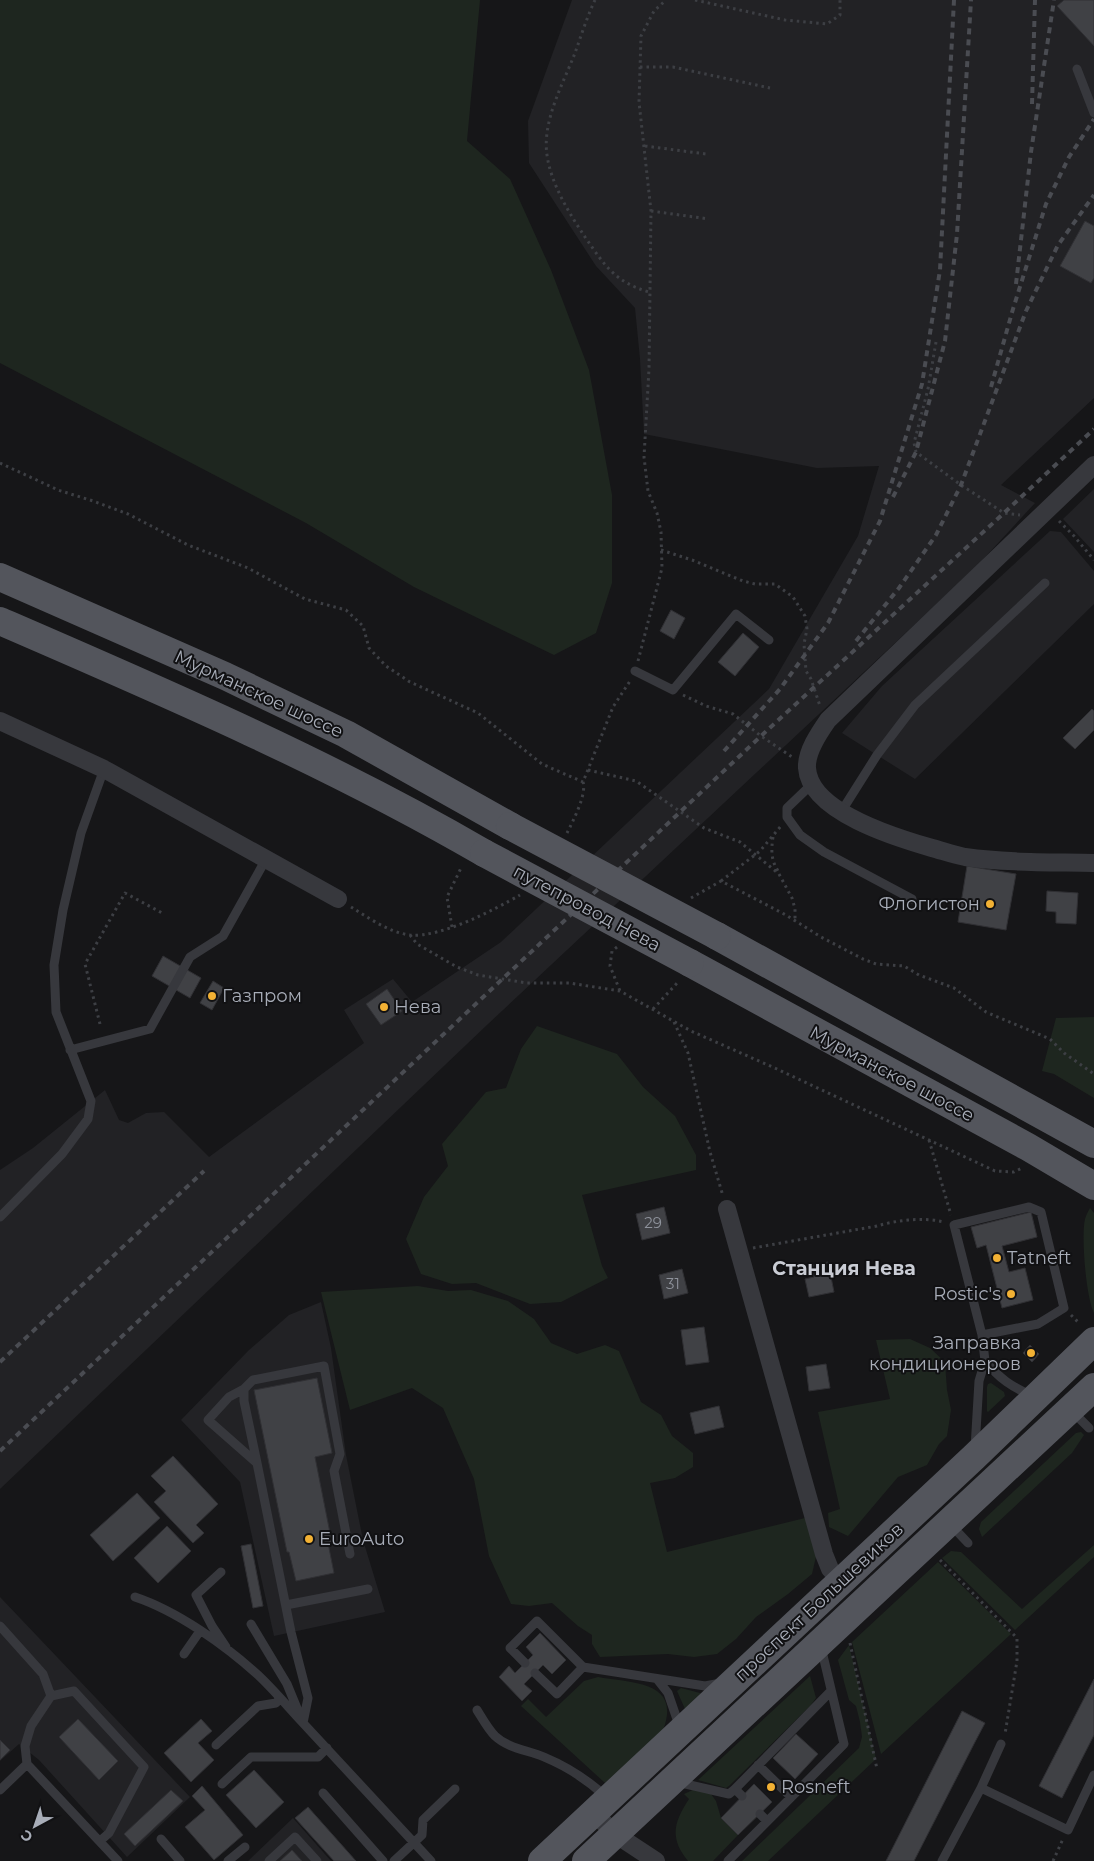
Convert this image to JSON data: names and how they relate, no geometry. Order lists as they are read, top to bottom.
{
  "streets": {
    "main road": ["Мурманское шоссе", "путепровод Нева", "проспект Большевиков"]
  },
  "crossings": [
    ["Мурманское шоссе", "путепровод Нева"]
  ],
  "districts": ["Станция Нева"],
  "places": [
    "Флогистон",
    "Газпром",
    "Нева",
    "Tatneft",
    "Rostic's",
    "Заправка кондиционеров",
    "EuroAuto",
    "Rosneft"
  ],
  "house_numbers": ["29", "31"],
  "north": "bottom left"
}
